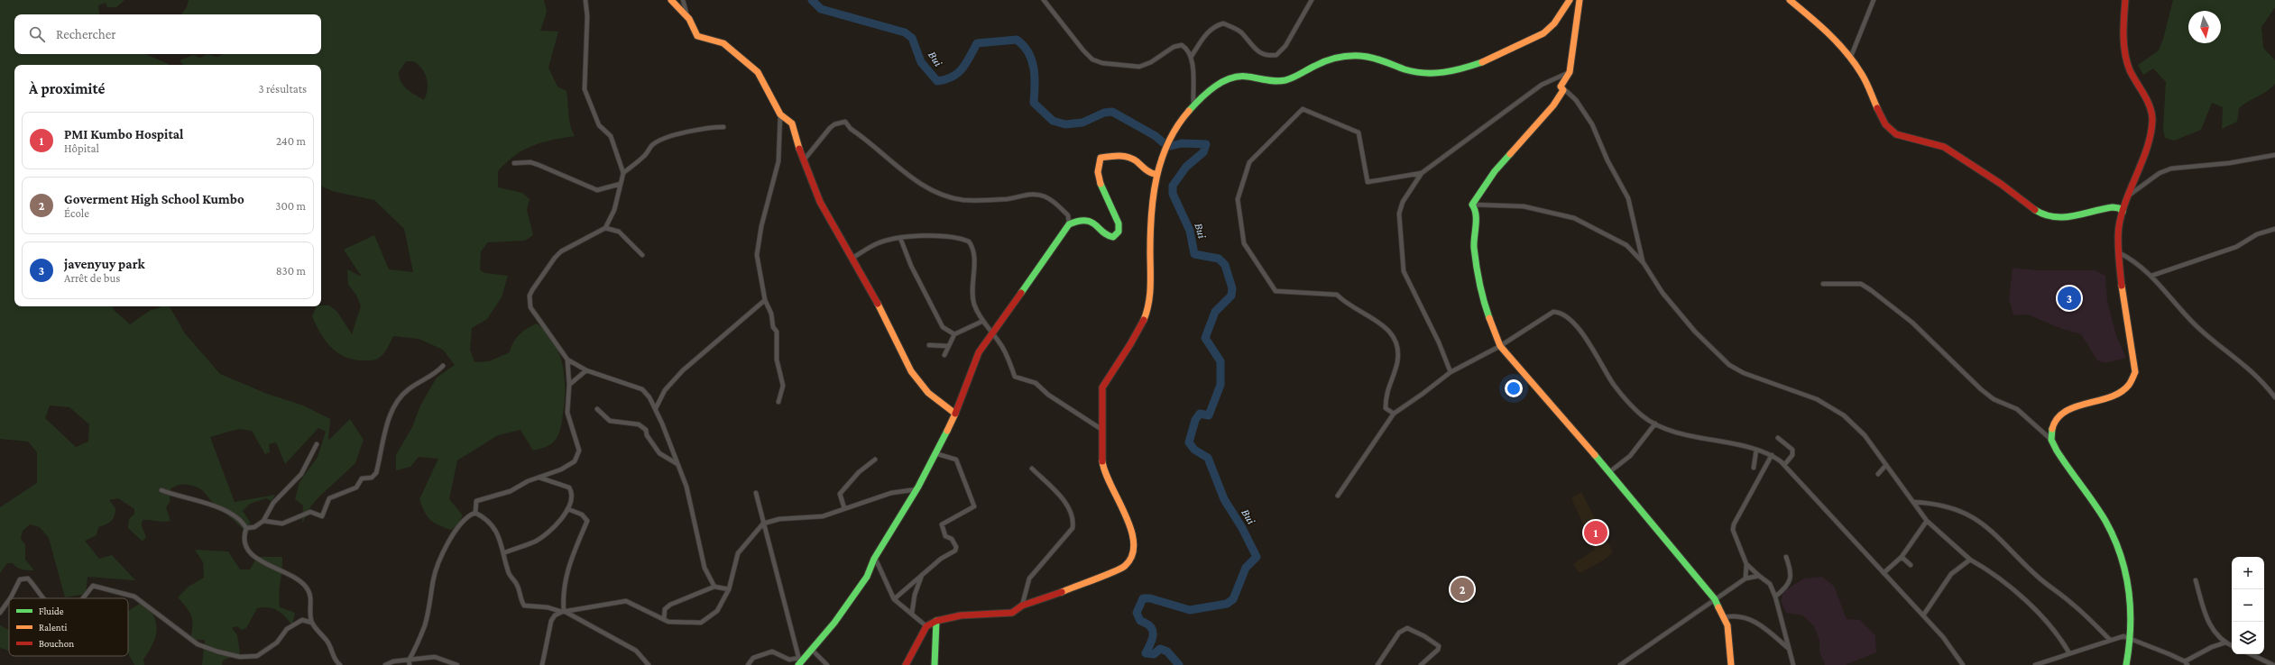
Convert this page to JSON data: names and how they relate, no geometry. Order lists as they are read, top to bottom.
{
  "water": ["Bui"],
  "legend": ["Fluide", "Ralenti", "Bouchon"],
  "north": "bottom",
  "page": {
    "search": "Rechercher",
    "heading": ["À proximité", "3 résultats"],
    "list": [
      {
        "mark": "1",
        "name": "PMI Kumbo Hospital",
        "note": "Hôpital",
        "value": "240 m"
      },
      {
        "mark": "2",
        "name": "Goverment High School Kumbo",
        "note": "École",
        "value": "300 m"
      },
      {
        "mark": "3",
        "name": "javenyuy park",
        "note": "Arrêt de bus",
        "value": "830 m"
      }
    ],
    "pins": ["3", "1", "2"],
    "map_buttons": ["+", "−"]
  }
}
